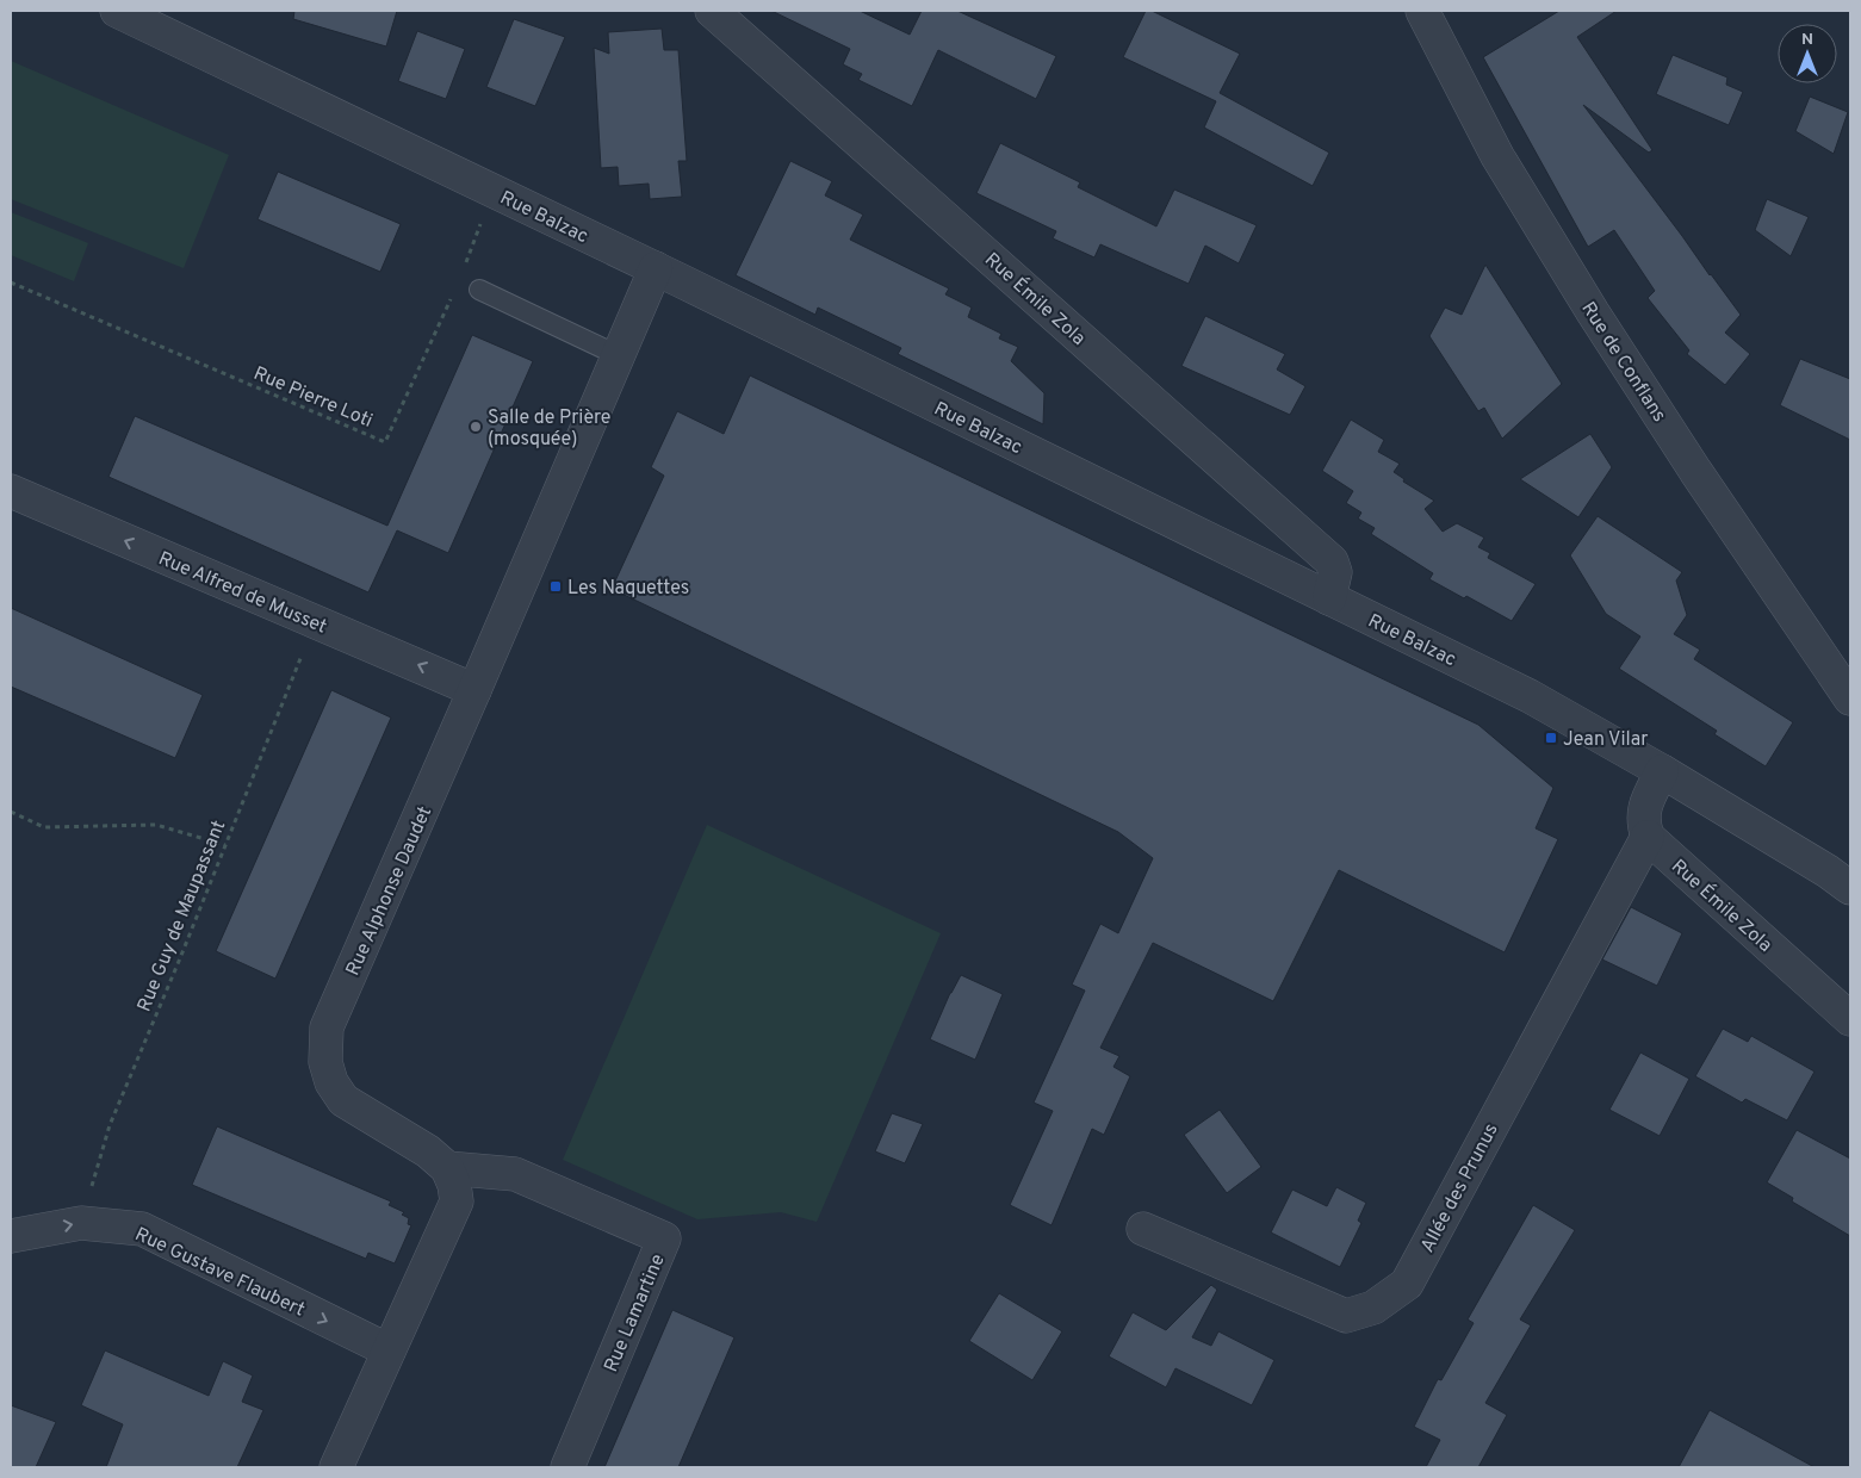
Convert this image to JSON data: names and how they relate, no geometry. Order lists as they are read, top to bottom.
{
  "streets": {
    "street": [
      "Rue Balzac",
      "Rue Émile Zola",
      "Rue de Conflans",
      "Rue Alfred de Musset",
      "Rue Alphonse Daudet",
      "Allée des Prunus",
      "Rue Gustave Flaubert",
      "Rue Lamartine"
    ],
    "path": ["Rue Pierre Loti", "Rue Guy de Maupassant"]
  },
  "crossings": [
    ["Rue Balzac", "Rue Émile Zola"],
    ["Rue Balzac", "Rue Alphonse Daudet"],
    ["Rue Émile Zola", "Allée des Prunus"],
    ["Rue Alfred de Musset", "Rue Alphonse Daudet"],
    ["Rue Alfred de Musset", "Rue Guy de Maupassant"],
    ["Rue Alphonse Daudet", "Rue Lamartine"],
    ["Rue Guy de Maupassant", "Rue Gustave Flaubert"]
  ],
  "one_way": ["Rue Alfred de Musset", "Rue Gustave Flaubert"],
  "places": {
    "other": ["Salle de Prière (mosquée)"],
    "transit": ["Les Naquettes", "Jean Vilar"]
  },
  "north": "top"
}
